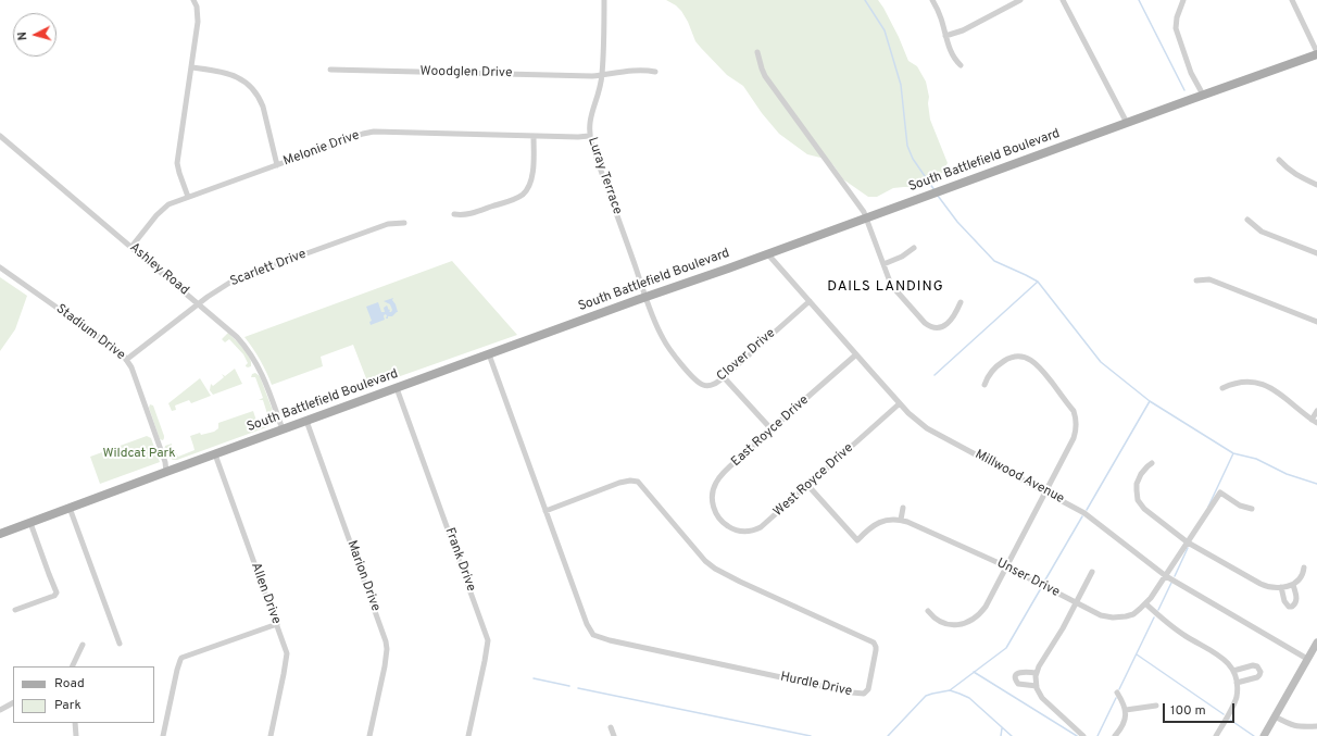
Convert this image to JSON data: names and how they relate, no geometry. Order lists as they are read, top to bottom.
{
  "streets": {
    "main road": ["South Battlefield Boulevard"],
    "street": [
      "Woodglen Drive",
      "Melonie Drive",
      "Luray Terrace",
      "Scarlett Drive",
      "Ashley Road",
      "Stadium Drive",
      "Clover Drive",
      "East Royce Drive",
      "Millwood Avenue",
      "West Royce Drive",
      "Frank Drive",
      "Marion Drive",
      "Unser Drive",
      "Allen Drive",
      "Hurdle Drive"
    ]
  },
  "crossings": [
    ["Woodglen Drive", "Luray Terrace"],
    ["Melonie Drive", "Luray Terrace"],
    ["Melonie Drive", "Ashley Road"],
    ["South Battlefield Boulevard", "Luray Terrace"],
    ["South Battlefield Boulevard", "Ashley Road"],
    ["South Battlefield Boulevard", "Stadium Drive"],
    ["South Battlefield Boulevard", "Clover Drive"],
    ["South Battlefield Boulevard", "Millwood Avenue"],
    ["South Battlefield Boulevard", "Frank Drive"],
    ["South Battlefield Boulevard", "Marion Drive"],
    ["South Battlefield Boulevard", "Allen Drive"],
    ["South Battlefield Boulevard", "Hurdle Drive"],
    ["Luray Terrace", "Clover Drive"],
    ["Scarlett Drive", "Ashley Road"],
    ["Scarlett Drive", "Stadium Drive"],
    ["Clover Drive", "Millwood Avenue"],
    ["East Royce Drive", "Millwood Avenue"],
    ["East Royce Drive", "West Royce Drive"],
    ["Millwood Avenue", "West Royce Drive"],
    ["Millwood Avenue", "Unser Drive"]
  ],
  "districts": ["DAILS LANDING"],
  "parks": ["Wildcat Park"],
  "legend": ["Road", "Park"],
  "scale_bar": "100 m",
  "north": "left"
}
